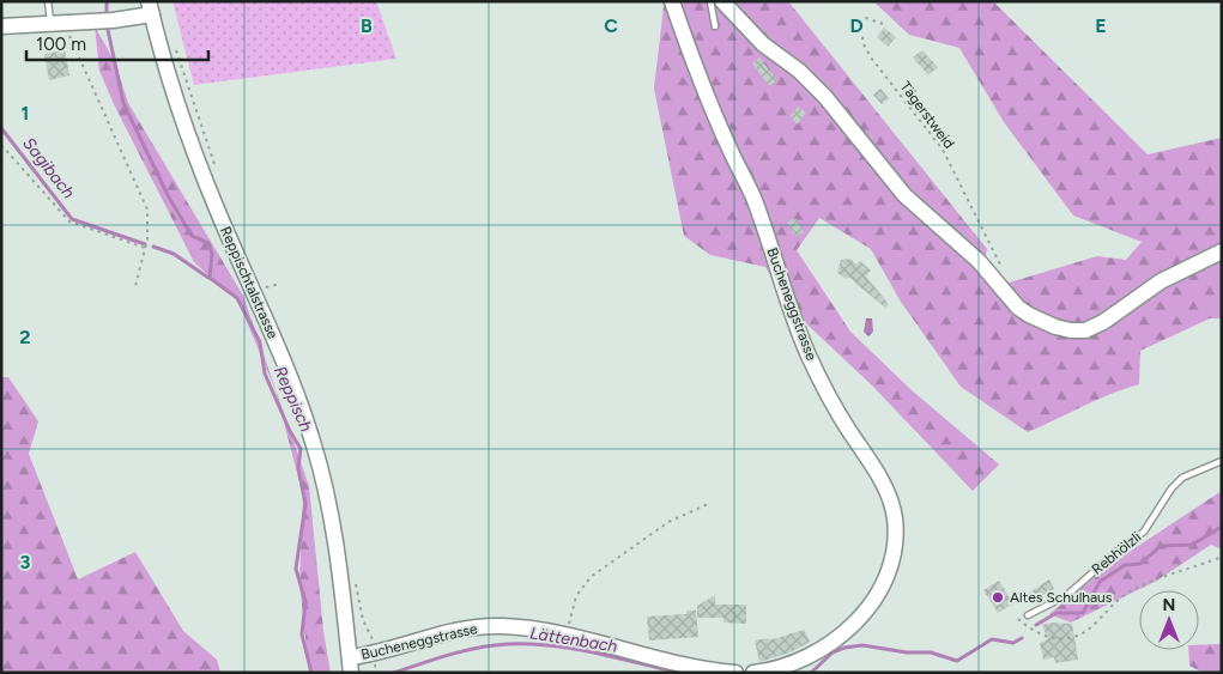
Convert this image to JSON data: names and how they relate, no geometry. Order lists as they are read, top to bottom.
{
  "streets": {
    "street": ["Reppischtalstrasse", "Bucheneggstrasse"],
    "lane": ["Rebhölzli"],
    "path": ["Tägerstweid"]
  },
  "crossings": [
    ["Reppischtalstrasse", "Bucheneggstrasse"]
  ],
  "water": ["Sagibach", "Reppisch", "Lättenbach"],
  "places": ["Altes Schulhaus"],
  "scale_bar": "100 m",
  "north": "top",
  "grid": {
    "columns": [
      "B",
      "C",
      "D",
      "E"
    ],
    "rows": ["1", "2", "3"]
  }
}
